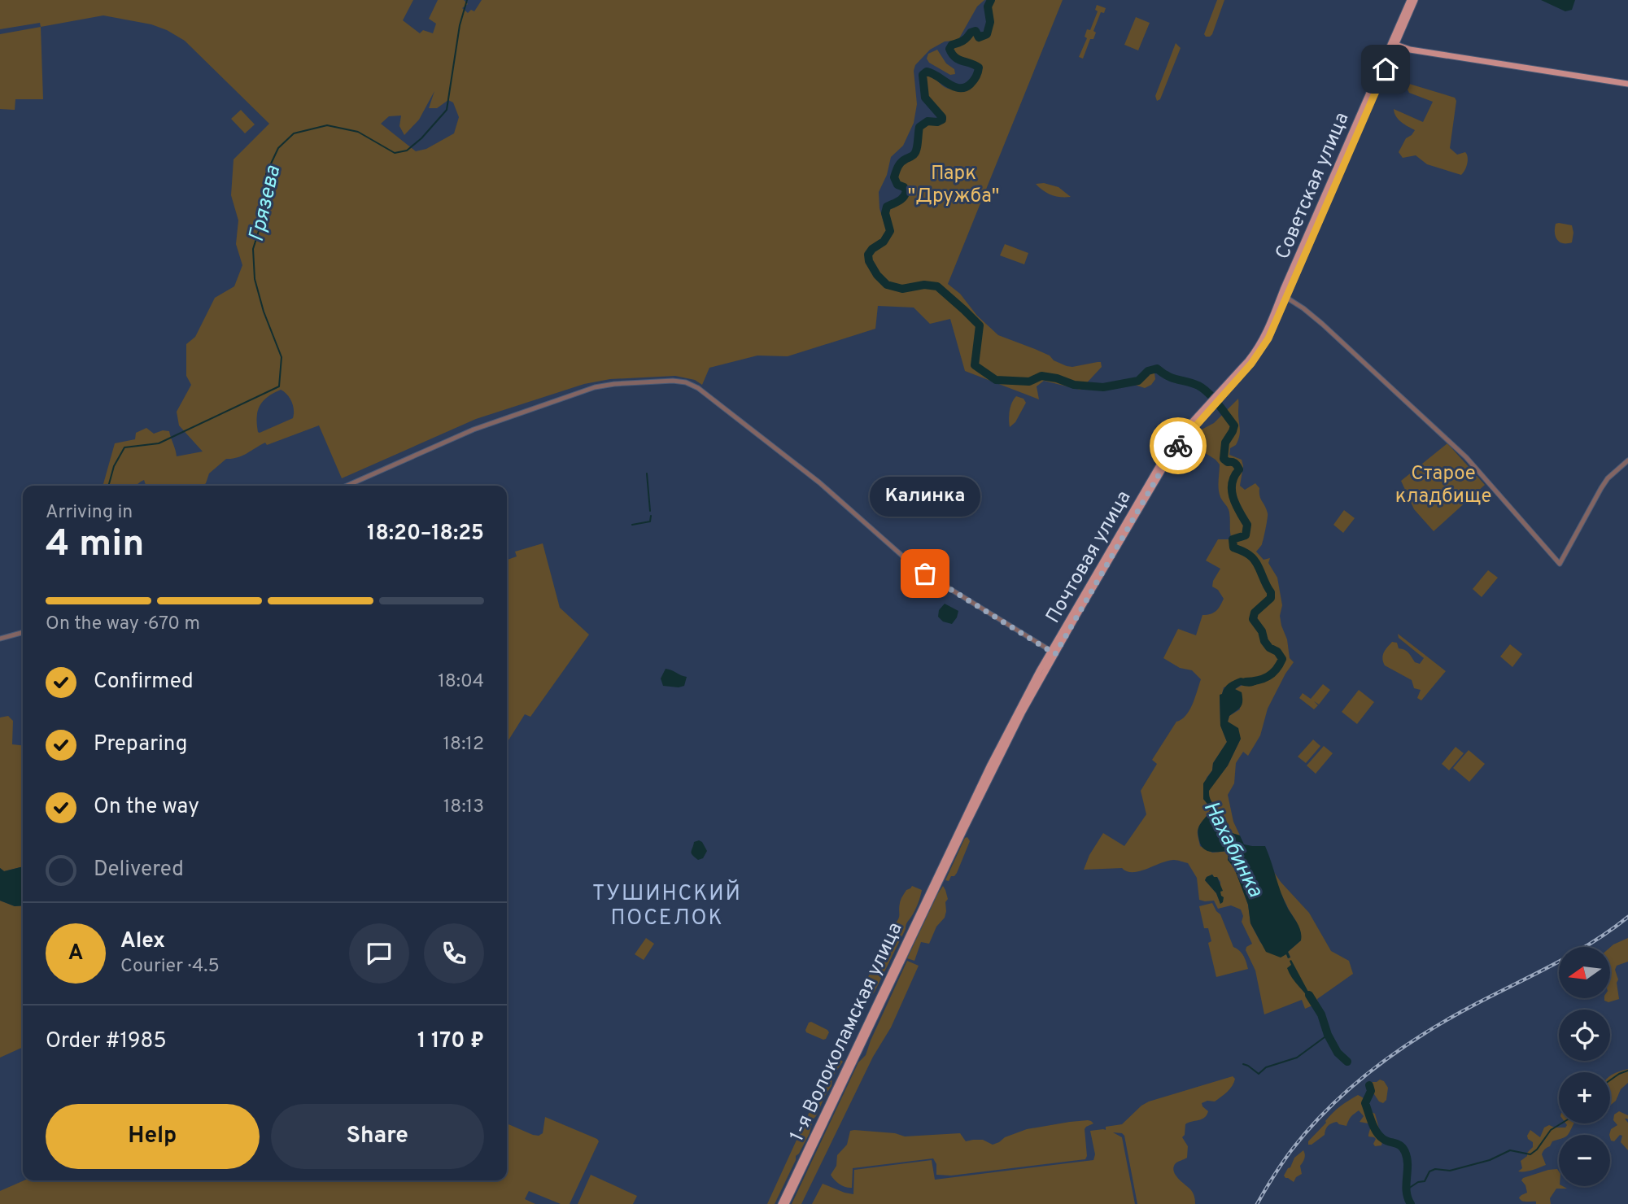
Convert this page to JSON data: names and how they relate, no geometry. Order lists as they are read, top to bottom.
{
  "streets": {
    "main road": ["Советская улица", "Почтовая улица", "1-я Волоколамская улица"]
  },
  "crossings": [
    ["Советская улица", "Почтовая улица"],
    ["Почтовая улица", "1-я Волоколамская улица"]
  ],
  "districts": ["ТУШИНСКИЙ ПОСЕЛОК"],
  "water": ["Грязева", "Нахабинка"],
  "parks": ["Парк \"Дружба\"", "Старое кладбище"],
  "places": ["Калинка"],
  "north": "left",
  "page": {
    "bubble": "Калинка",
    "heading": ["4 min", "Arriving in", "18:20–18:25"],
    "panel": [
      "Alex",
      "Courier · 4.5",
      "Order #1985",
      "1 170 ₽"
    ],
    "bar": "On the way · 670 m",
    "list": [
      ["Confirmed", "18:04"],
      ["Preparing", "18:12"],
      ["On the way", "18:13"],
      "Delivered"
    ],
    "round": "A",
    "map_buttons": ["+", "−"],
    "buttons": ["Help", "Share"]
  }
}
